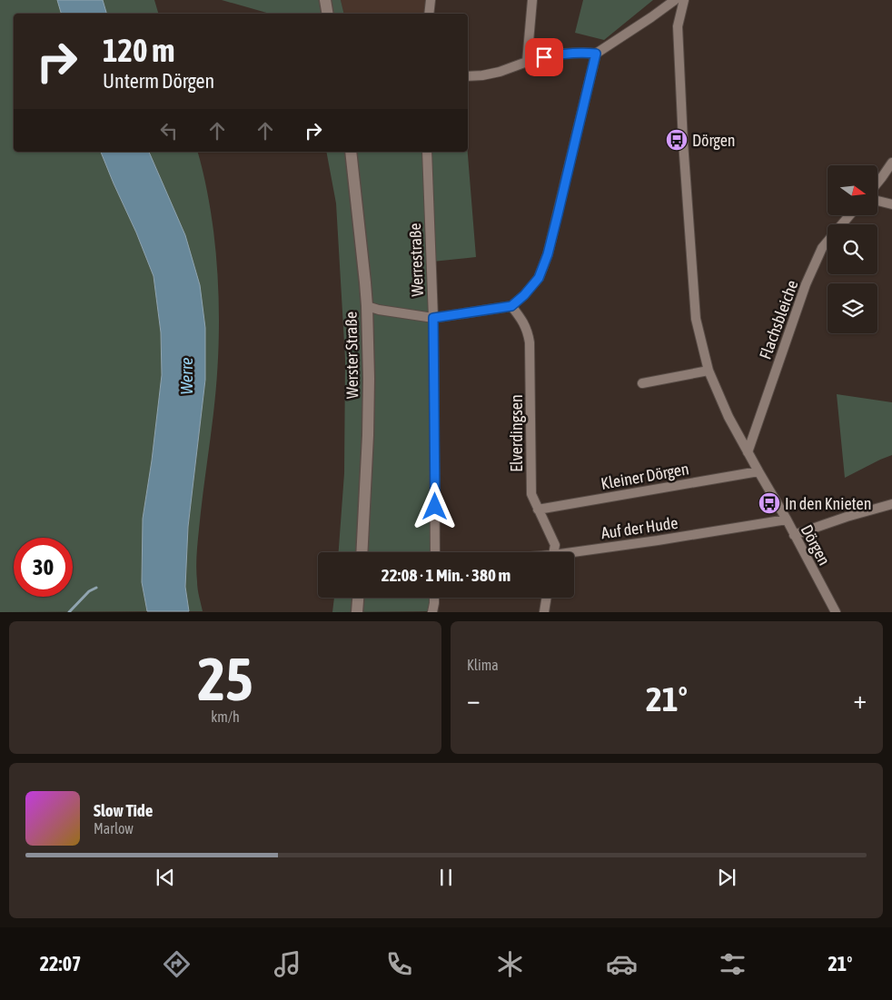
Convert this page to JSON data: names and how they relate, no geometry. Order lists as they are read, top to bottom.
{
  "streets": {
    "main road": ["Werster Straße"],
    "street": [
      "Werrestraße",
      "Flachsbleiche",
      "Elverdingsen",
      "Kleiner Dörgen",
      "Auf der Hude",
      "Dörgen"
    ]
  },
  "crossings": [
    ["Flachsbleiche", "Dörgen"],
    ["Elverdingsen", "Kleiner Dörgen"],
    ["Kleiner Dörgen", "Dörgen"],
    ["Auf der Hude", "Dörgen"]
  ],
  "water": ["Werre"],
  "places": {
    "bus stop": ["Dörgen", "In den Knieten"]
  },
  "north": "right",
  "page": {
    "turn": ["120 m", "Unterm Dörgen"],
    "limit": "30",
    "trip": "22:08 · 1 Min. · 380 m",
    "tile": [
      ["25", "km/h"],
      "Klima"
    ],
    "heat": ["−", "21°", "+"],
    "song": ["Slow Tide", "Marlow"],
    "tabs": ["22:07", "21°"]
  }
}
